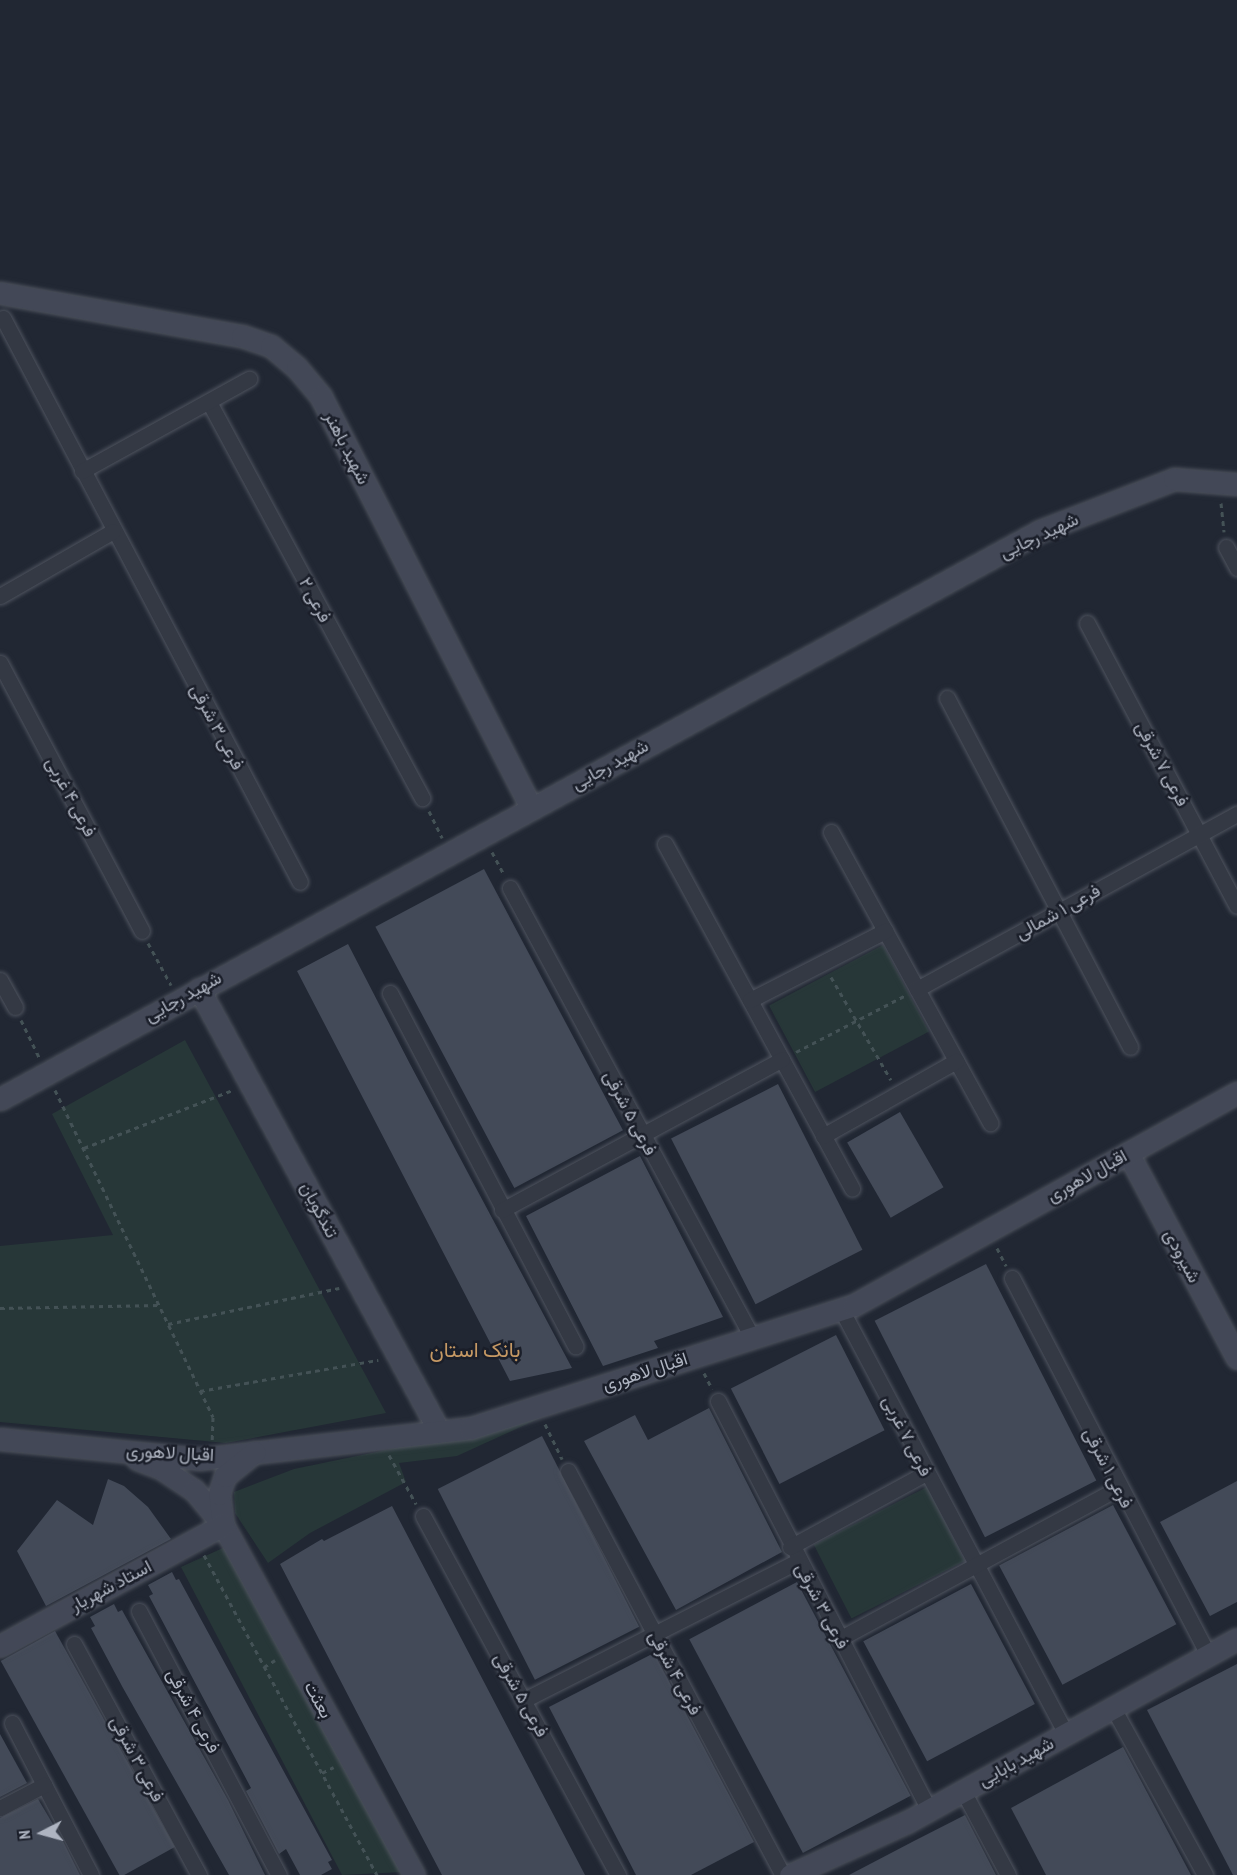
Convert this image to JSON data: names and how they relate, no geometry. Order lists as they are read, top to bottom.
{
  "streets": {
    "street": [
      "شهید باهنر",
      "شهید رجایی",
      "فرعی ۲",
      "فرعی ۳ شرقی",
      "فرعی ۷ شرقی",
      "فرعی ۴ غربی",
      "فرعی ۱ شمالی",
      "فرعی ۵ شرقی",
      "اقبال لاهوری",
      "تندگویان",
      "شیرودی",
      "فرعی ۷ غربی",
      "فرعی ۱ شرقی",
      "استاد شهریار",
      "فرعی ۴ شرقی",
      "بعثت",
      "شهید بابایی"
    ]
  },
  "crossings": [
    ["شهید باهنر", "شهید رجایی"],
    ["شهید رجایی", "تندگویان"],
    ["فرعی ۳ شرقی", "شهید بابایی"],
    ["فرعی ۷ شرقی", "فرعی ۱ شمالی"],
    ["فرعی ۵ شرقی", "اقبال لاهوری"],
    ["اقبال لاهوری", "تندگویان"],
    ["اقبال لاهوری", "شیرودی"],
    ["اقبال لاهوری", "فرعی ۷ غربی"],
    ["فرعی ۷ غربی", "شهید بابایی"],
    ["فرعی ۱ شرقی", "شهید بابایی"],
    ["استاد شهریار", "بعثت"]
  ],
  "districts": ["بانک استان"],
  "north": "left"
}
